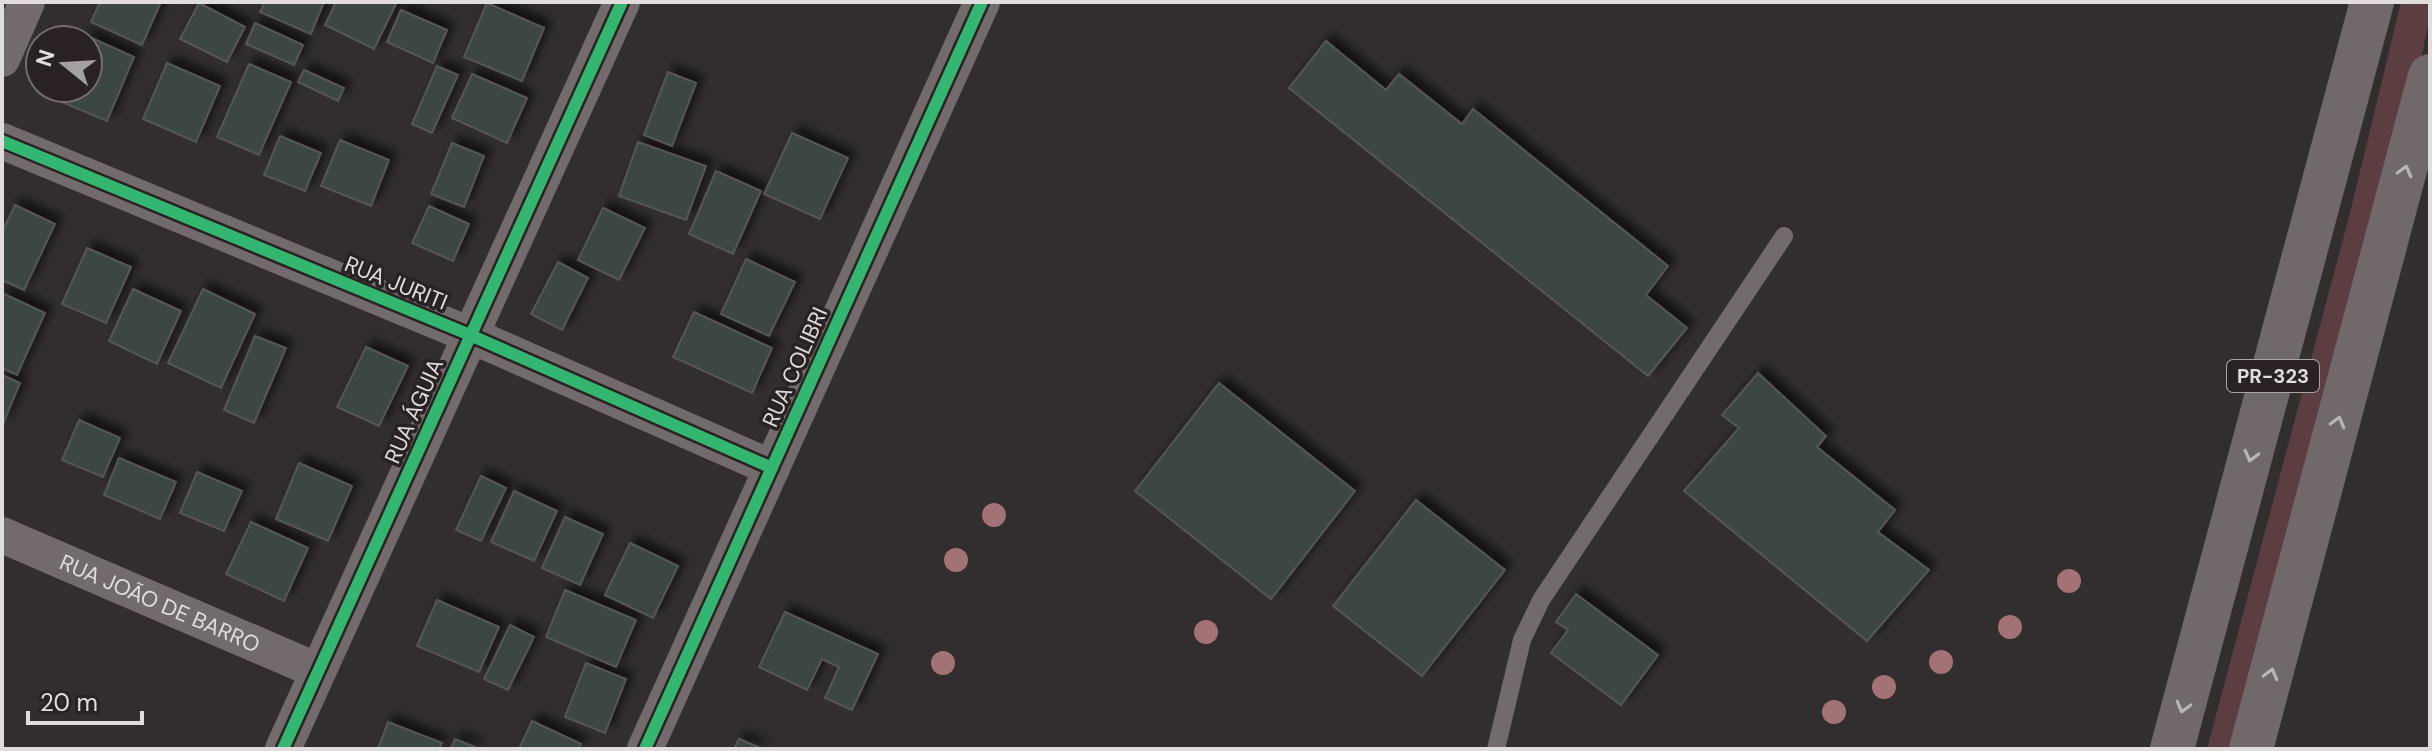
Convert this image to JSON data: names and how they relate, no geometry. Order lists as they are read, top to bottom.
{
  "streets": {
    "highway": ["PR-323"],
    "street": [
      "RUA JURITI",
      "RUA COLIBRI",
      "RUA ÁGUIA",
      "RUA JOÃO DE BARRO"
    ]
  },
  "crossings": [
    ["RUA JURITI", "RUA COLIBRI"],
    ["RUA JURITI", "RUA ÁGUIA"],
    ["RUA ÁGUIA", "RUA JOÃO DE BARRO"]
  ],
  "scale_bar": "20 m",
  "north": "left"
}
